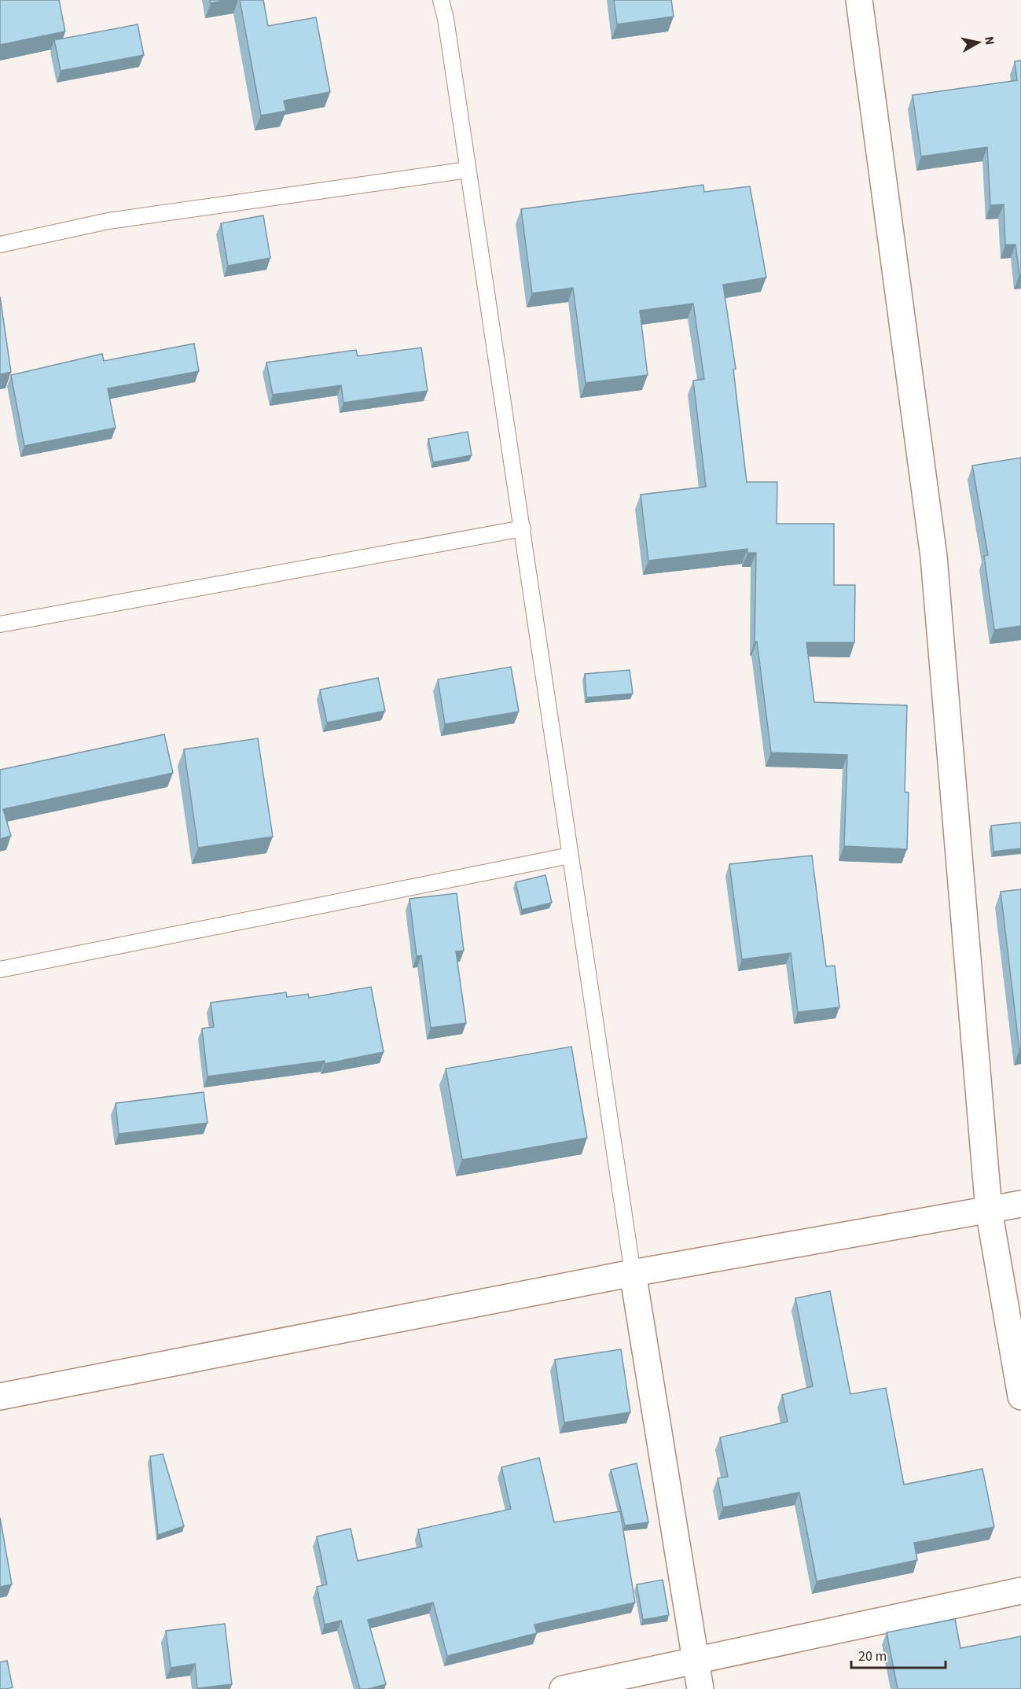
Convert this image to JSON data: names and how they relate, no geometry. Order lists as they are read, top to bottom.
{
  "scale_bar": "20 m",
  "north": "right"
}
